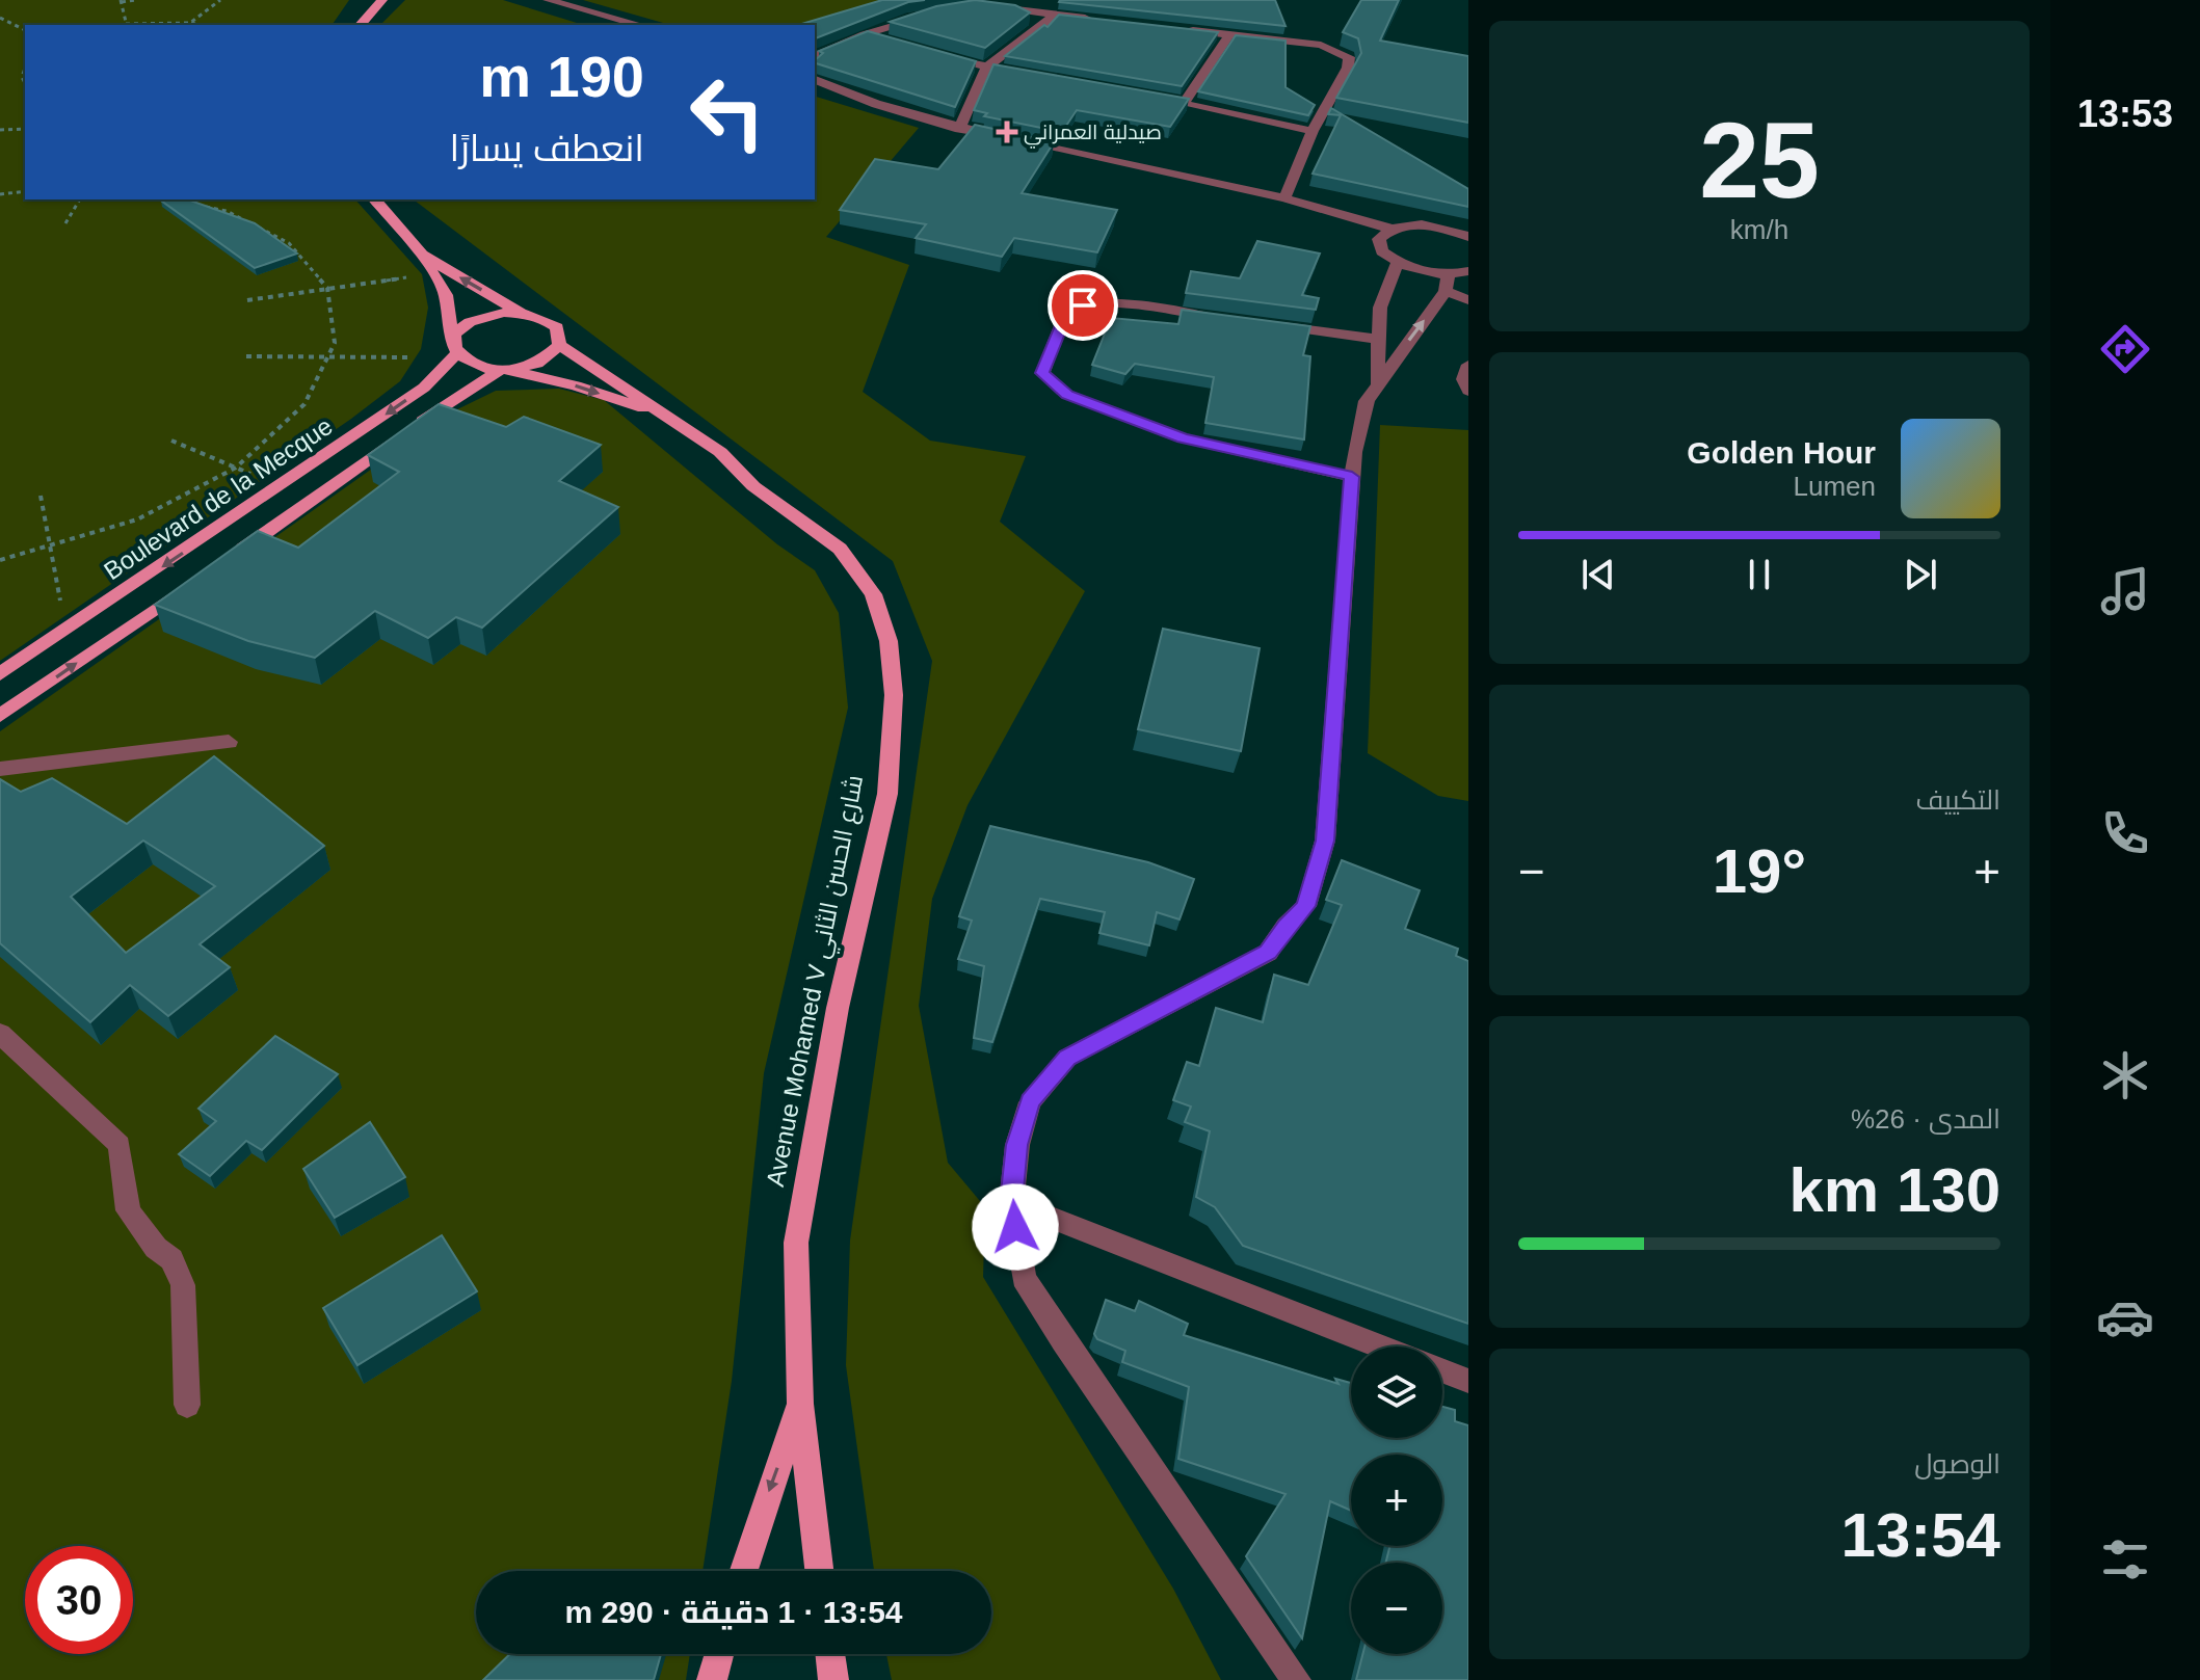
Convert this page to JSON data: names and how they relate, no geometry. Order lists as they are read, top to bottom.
{
  "streets": {
    "main road": ["Boulevard de la Mecque", "Avenue Mohamed V شارع الحسن الثاني"]
  },
  "places": {
    "health": ["صيدلية العمراني"]
  },
  "page": {
    "tabs": "13:53",
    "tile": [
      ["25", "km/h"],
      "التكييف",
      ["المدى · 26%", "130 km"],
      ["الوصول", "13:54"]
    ],
    "turn": ["190 m", "انعطف يسارًا"],
    "song": ["Golden Hour", "Lumen"],
    "heat": ["−", "19°", "+"],
    "map_buttons": ["+", "−"],
    "limit": "30",
    "trip": "13:54 · 1 دقيقة · 290 m"
  }
}
